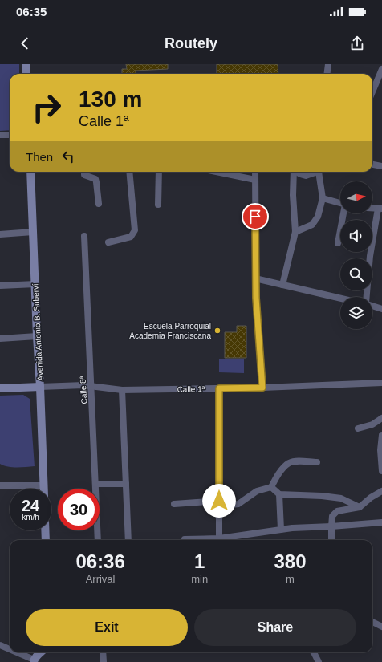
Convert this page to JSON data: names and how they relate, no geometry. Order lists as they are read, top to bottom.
{
  "streets": {
    "main road": ["Avenida Antonio B. Suberví", "Calle 1ª"],
    "street": ["Calle 8ª"]
  },
  "crossings": [
    ["Avenida Antonio B. Suberví", "Calle 1ª"],
    ["Calle 1ª", "Calle 8ª"]
  ],
  "places": ["Escuela Parroquial Academia Franciscana"],
  "north": "right",
  "page": {
    "status": "06:35",
    "header": "Routely",
    "turn": ["130 m", "Calle 1ª"],
    "then": "Then",
    "speed": "24 km/h",
    "limit": "30",
    "eta": [
      "06:36",
      "Arrival",
      "1",
      "min",
      "380",
      "m"
    ],
    "buttons": ["Exit", "Share"]
  }
}
